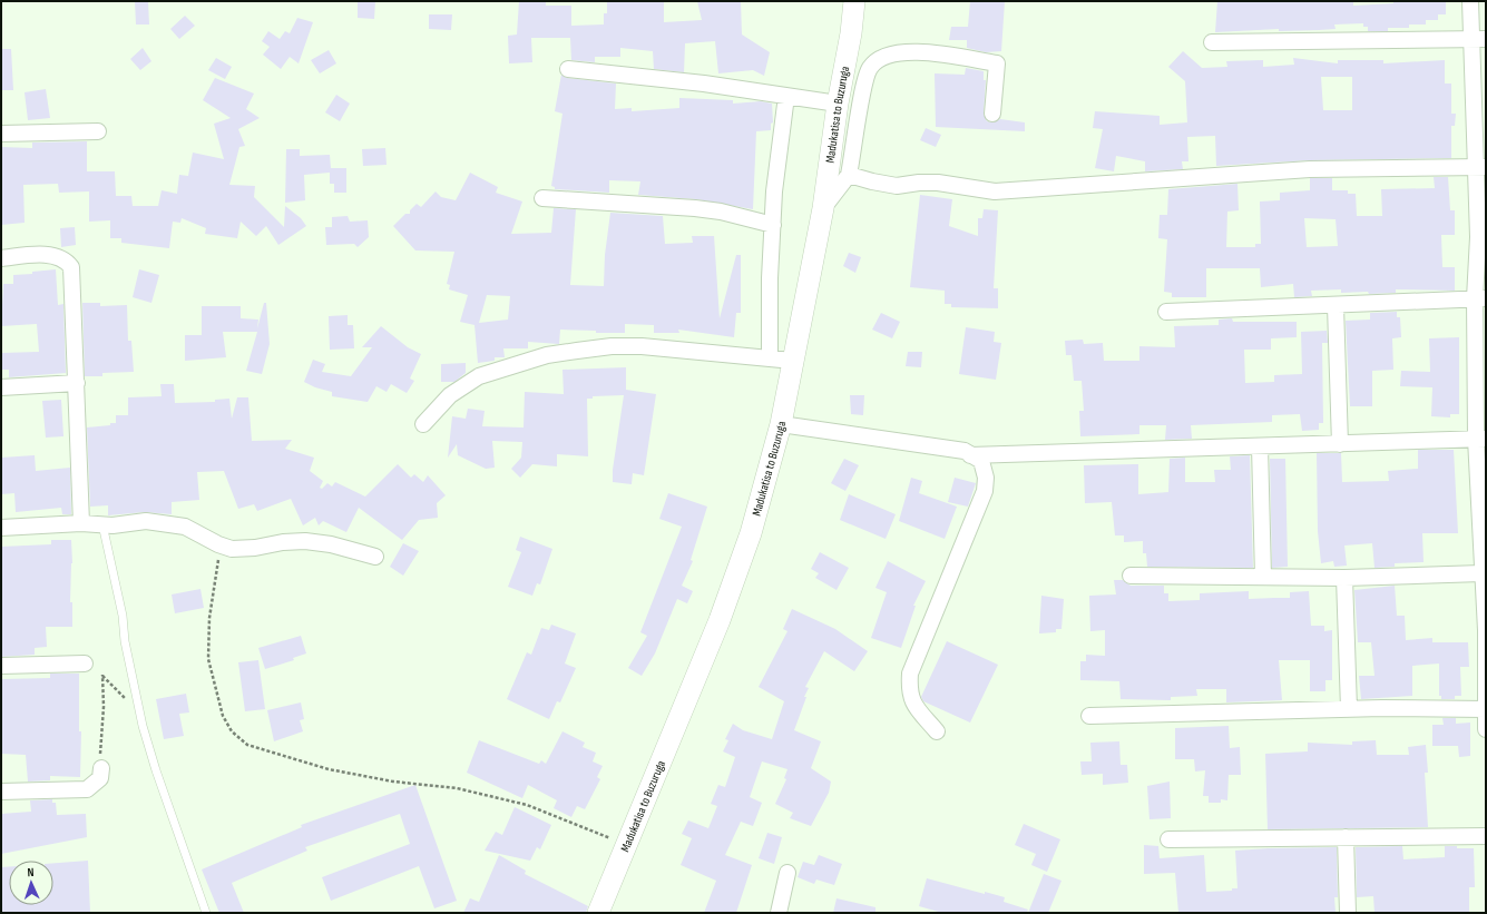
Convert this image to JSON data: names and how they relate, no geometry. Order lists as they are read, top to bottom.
{
  "streets": {
    "main road": ["Madukatisa to Buzuruga"]
  },
  "north": "top"
}
